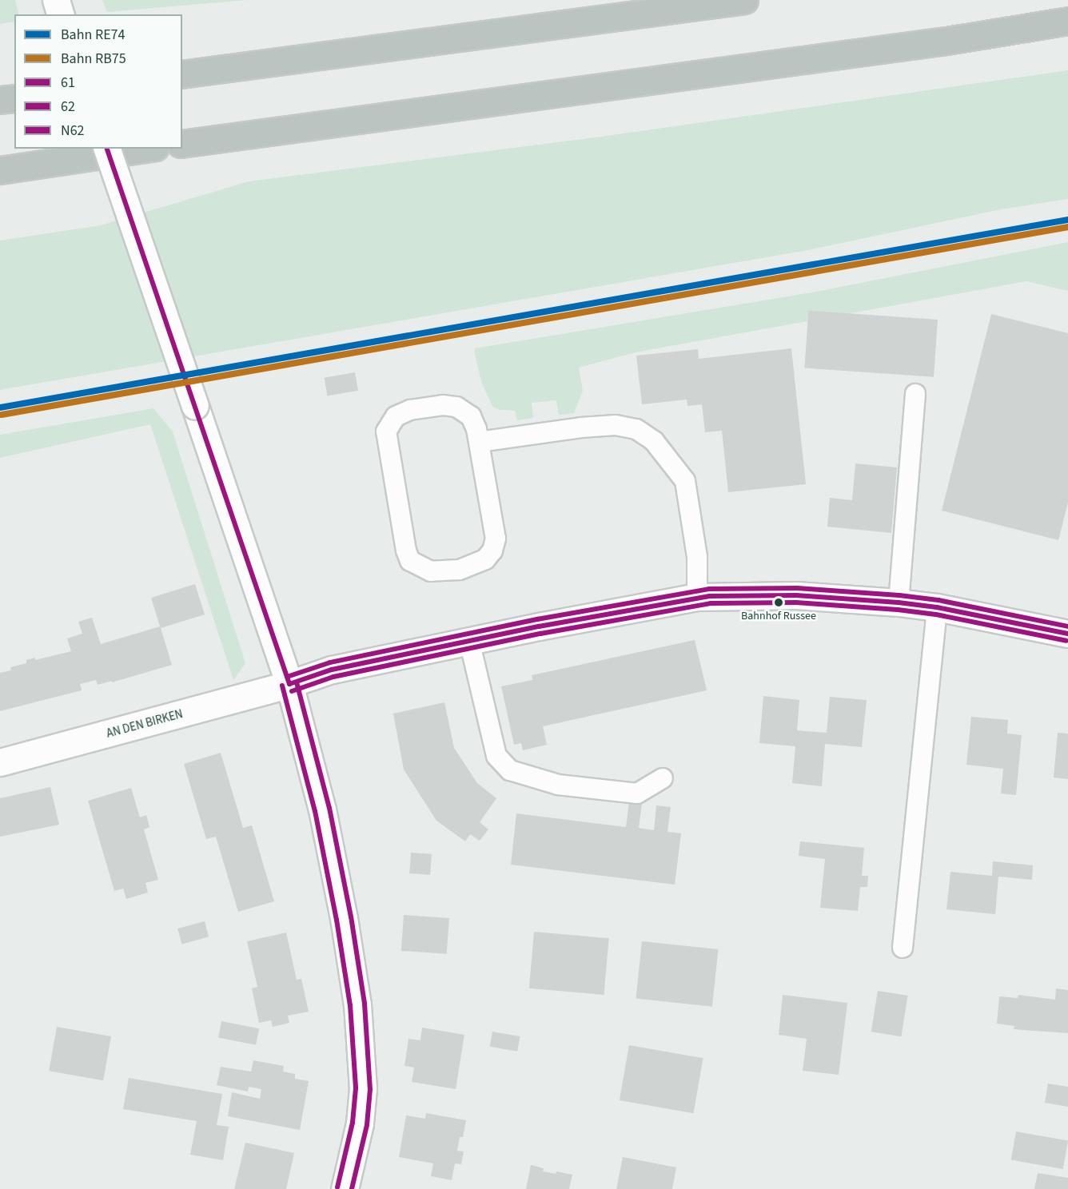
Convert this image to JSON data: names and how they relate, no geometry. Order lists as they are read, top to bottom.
{
  "streets": {
    "street": ["AN DEN BIRKEN"]
  },
  "places": ["Bahnhof Russee"],
  "lines": [
    "transit line 61",
    "rail line RE74",
    "rail line RB75",
    "transit line N62",
    "transit line 62"
  ],
  "legend": [
    "Bahn RE74",
    "Bahn RB75",
    "61",
    "62",
    "N62"
  ]
}
